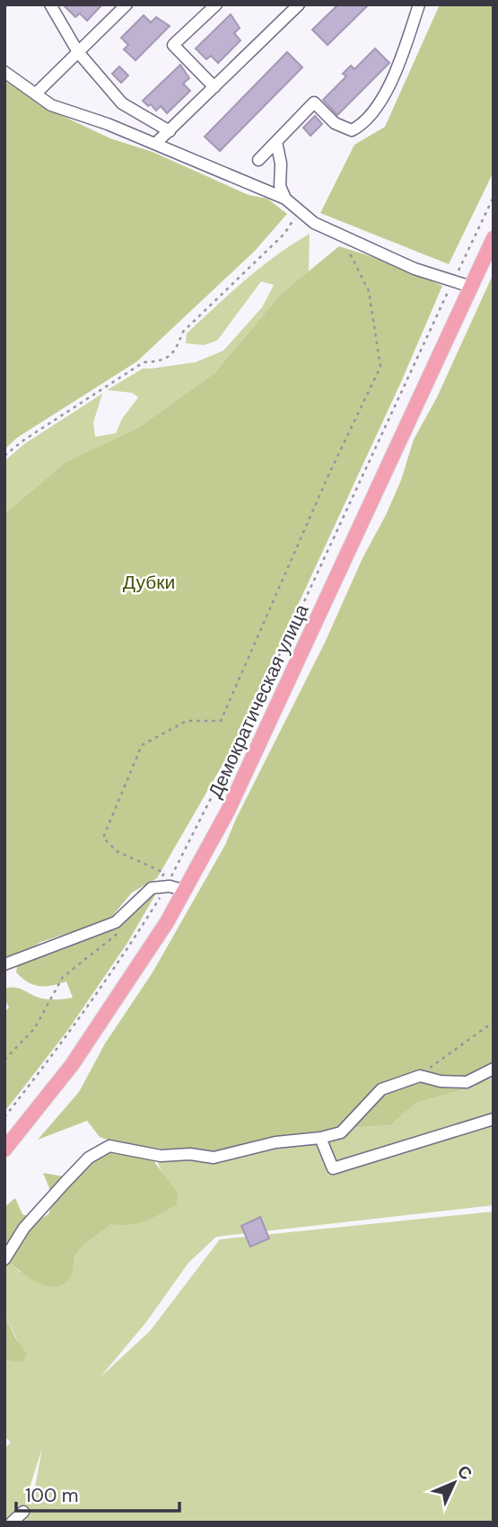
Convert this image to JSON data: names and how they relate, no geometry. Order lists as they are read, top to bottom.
{
  "streets": {
    "main road": ["Демократическая улица"]
  },
  "parks": ["Дубки"],
  "scale_bar": "100 m",
  "north": "top right"
}
